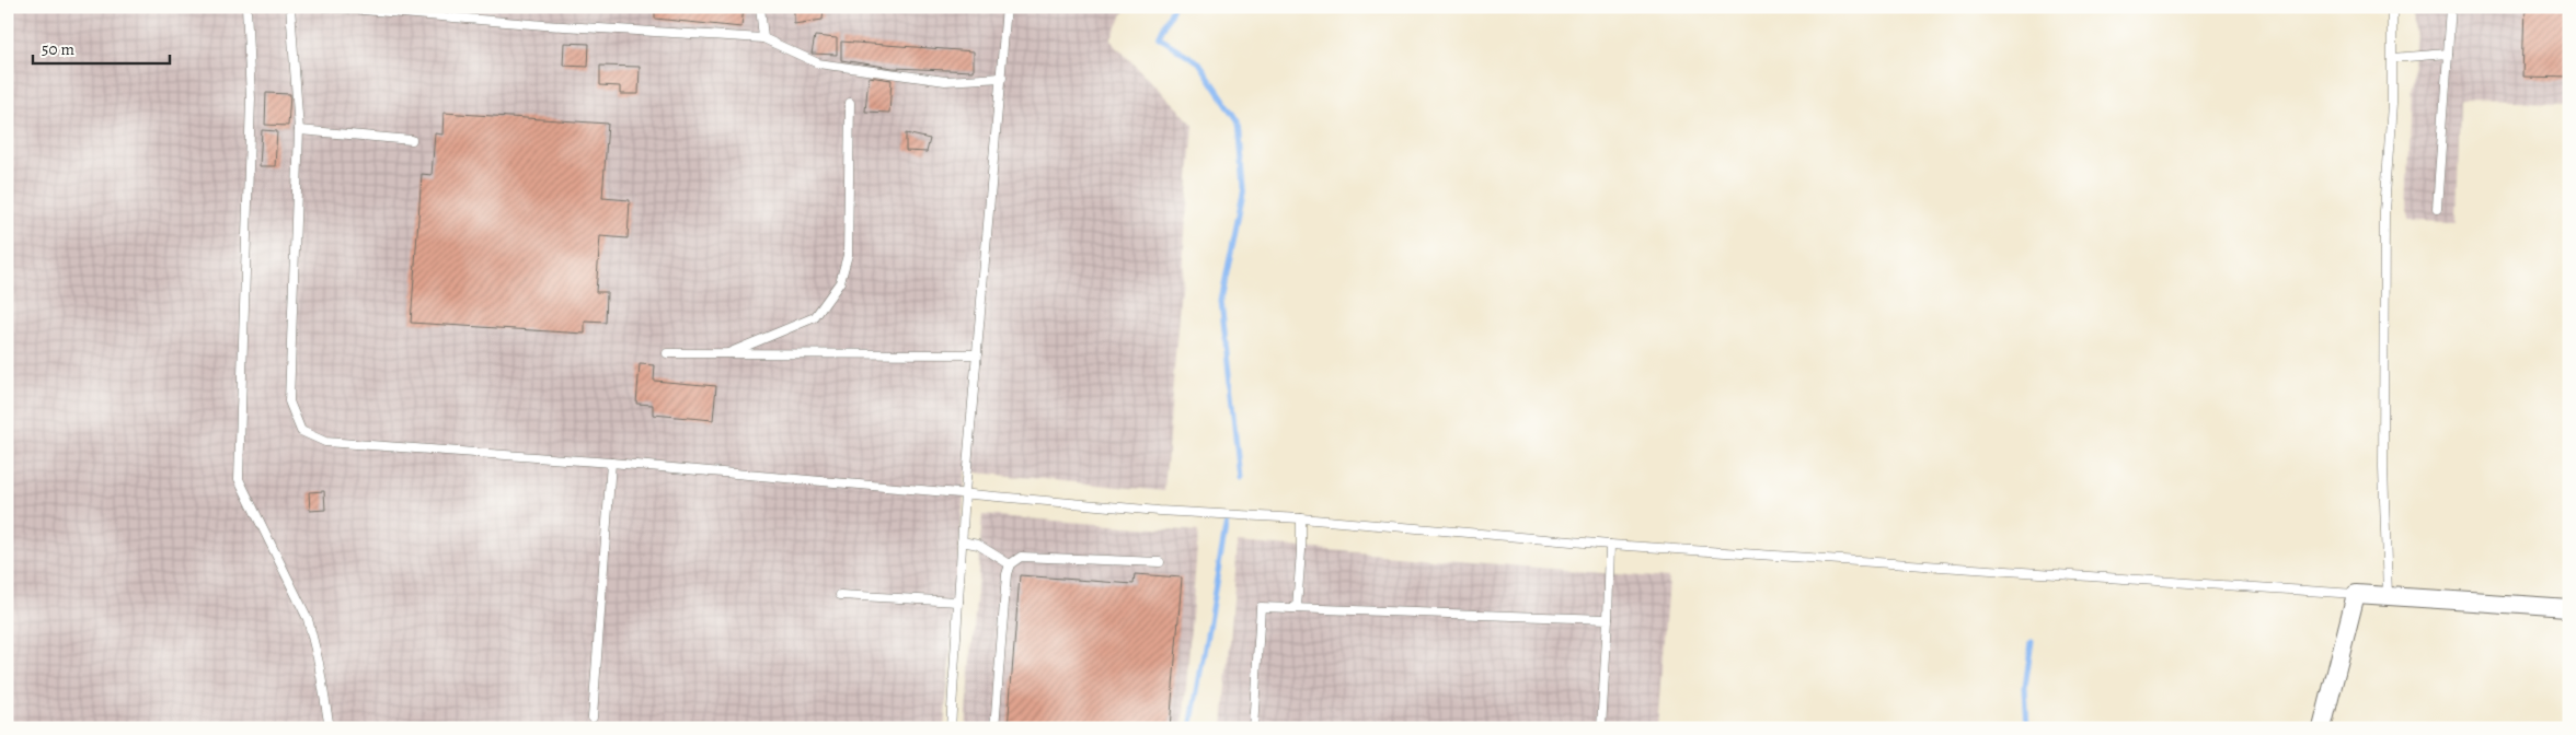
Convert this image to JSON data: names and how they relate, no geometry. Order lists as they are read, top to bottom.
{
  "scale_bar": "50 m"
}
